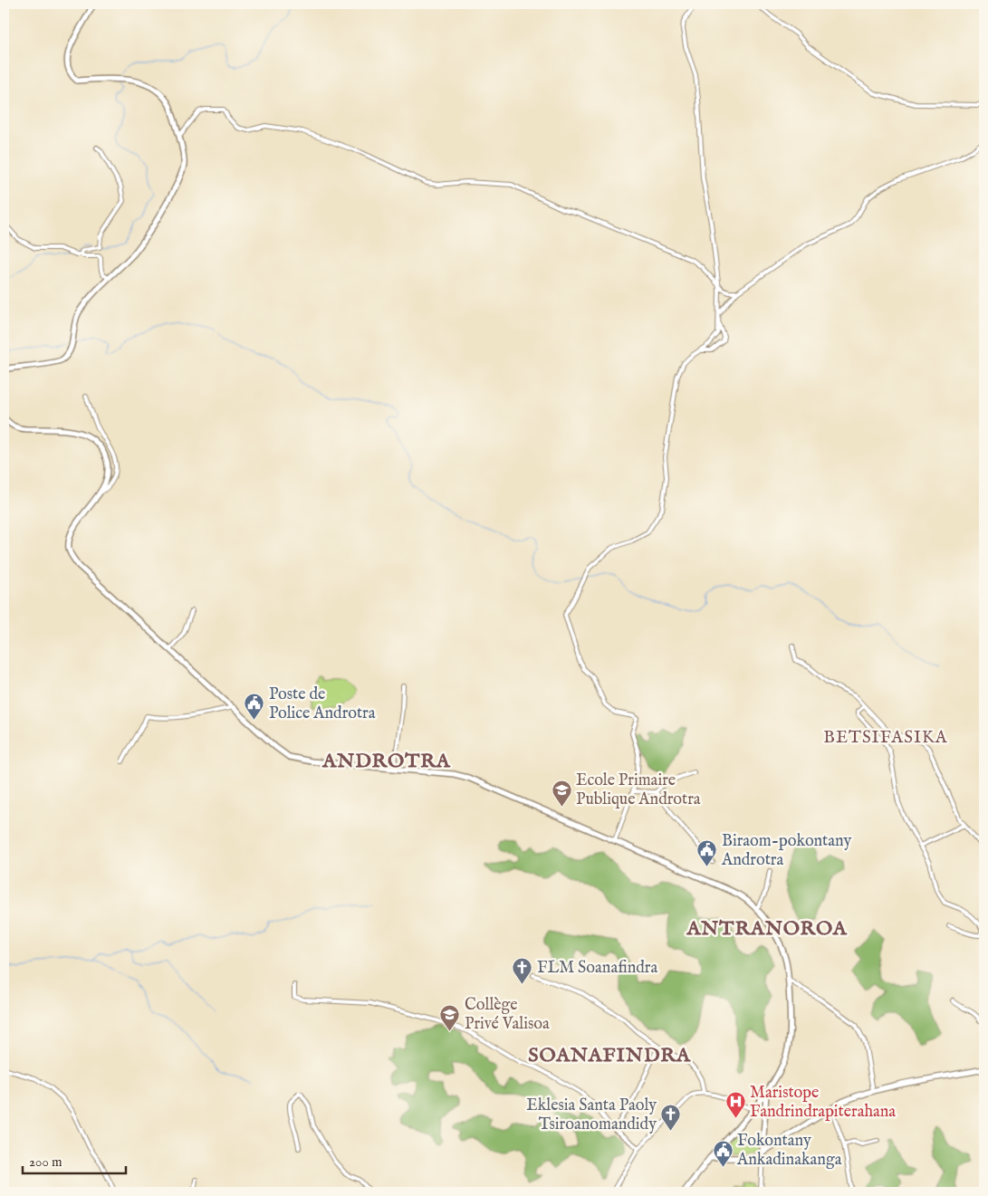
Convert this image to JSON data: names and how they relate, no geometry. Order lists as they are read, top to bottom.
{
  "districts": [
    "BETSIFASIKA",
    "ANDROTRA",
    "ANTRANOROA",
    "SOANAFINDRA"
  ],
  "places": {
    "public building": ["Poste de Police Androtra", "Biraom-pokontany Androtra", "Fokontany Ankadinakanga"],
    "school or university": ["Ecole Primaire Publique Androtra", "Collège Privé Valisoa"],
    "church": ["FLM Soanafindra", "Eklesia Santa Paoly Tsiroanomandidy"],
    "hospital": ["Maristope Fandrindrapiterahana"]
  },
  "scale_bar": "200 m"
}
